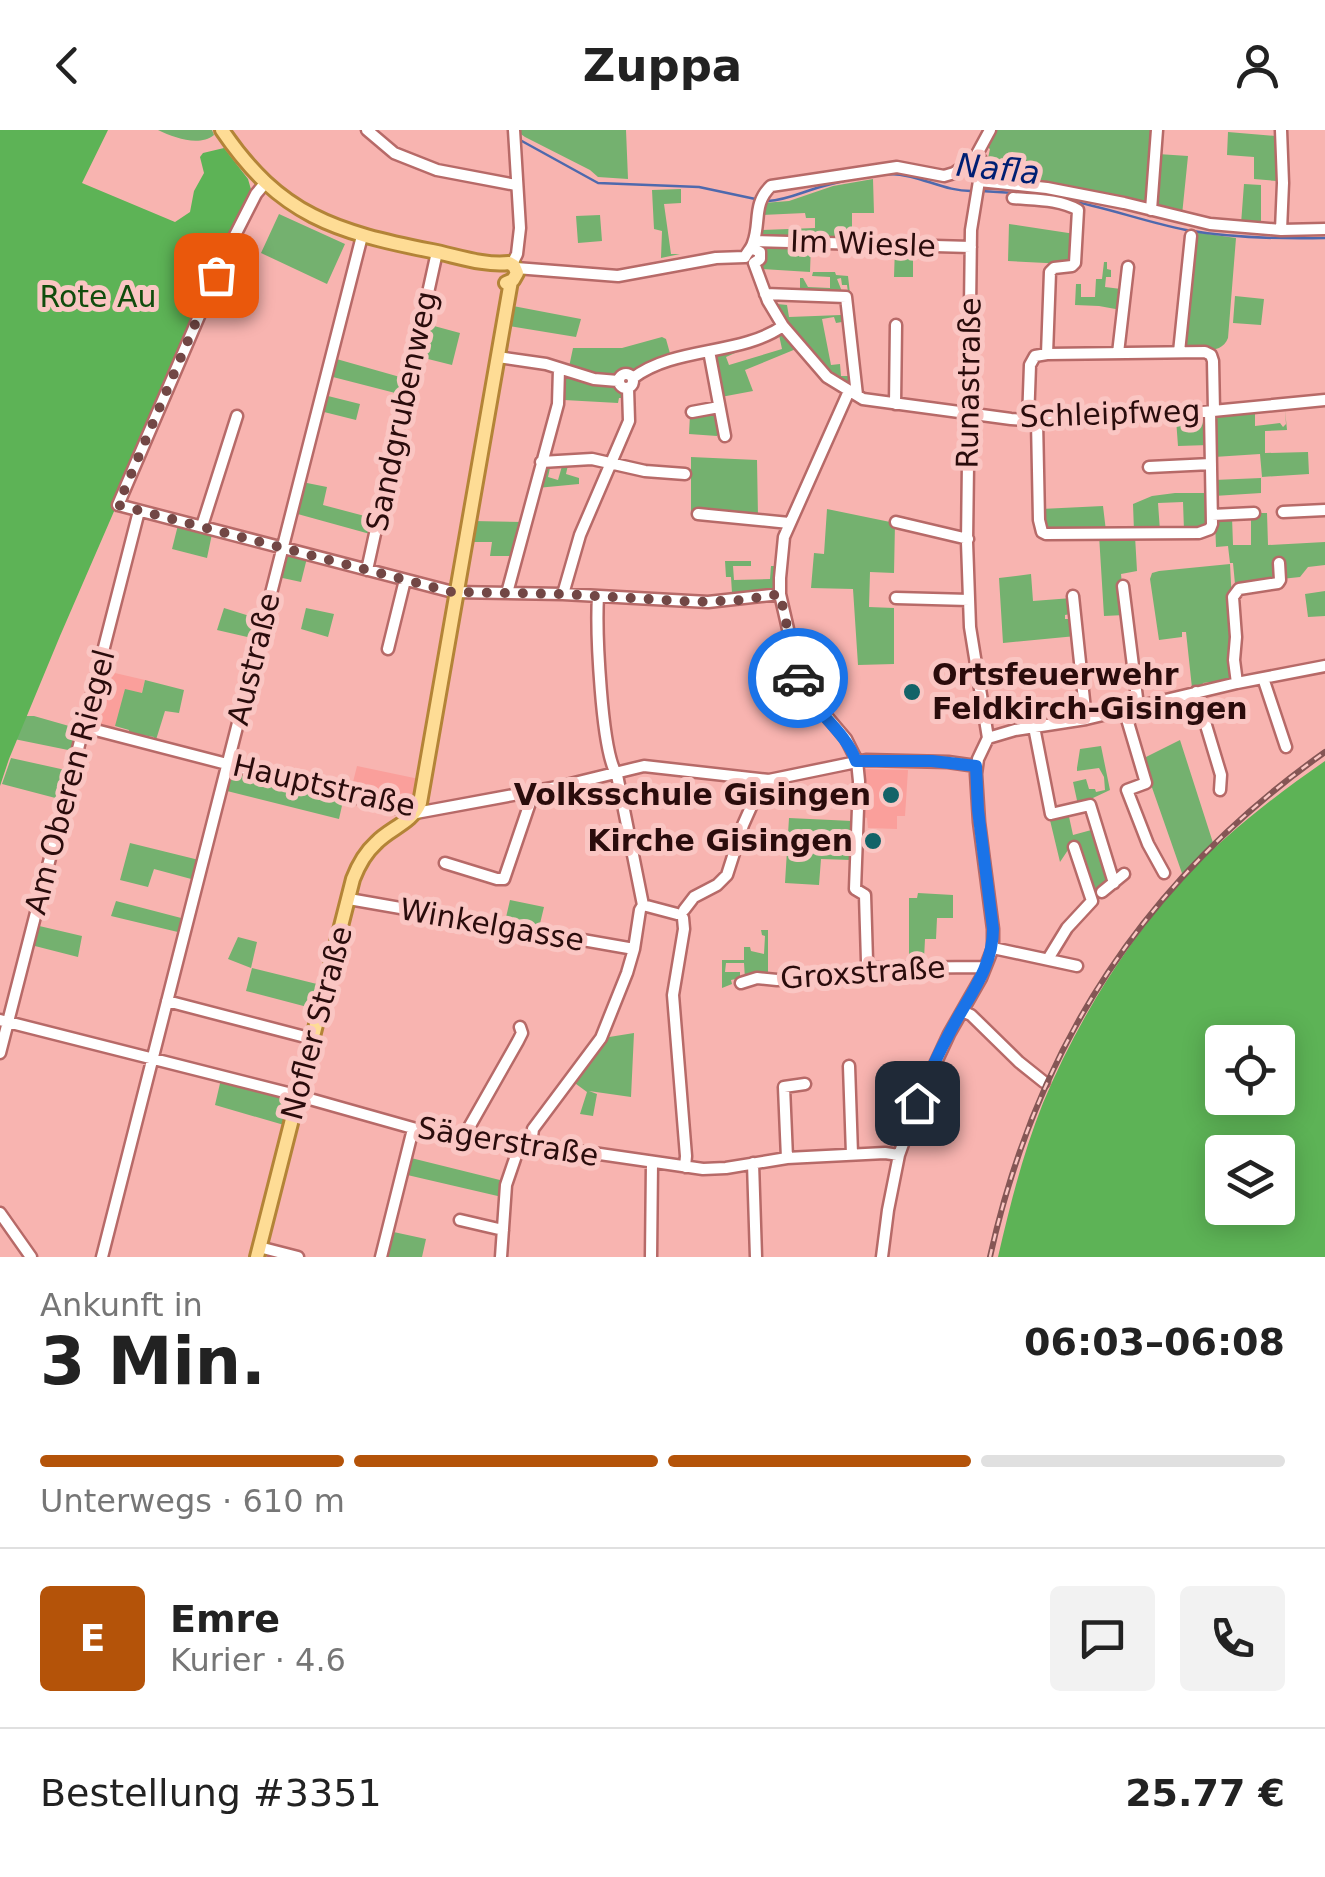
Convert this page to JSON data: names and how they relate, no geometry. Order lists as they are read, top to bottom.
{
  "streets": {
    "main road": ["Nofler Straße"],
    "street": [
      "Im Wiesle",
      "Runastraße",
      "Sandgrubenweg",
      "Schleipfweg",
      "Austraße",
      "Am Oberen Riegel",
      "Hauptstraße",
      "Winkelgasse",
      "Groxstraße",
      "Sägerstraße"
    ]
  },
  "crossings": [
    ["Im Wiesle", "Runastraße"],
    ["Runastraße", "Schleipfweg"],
    ["Austraße", "Hauptstraße"],
    ["Austraße", "Sägerstraße"],
    ["Am Oberen Riegel", "Hauptstraße"],
    ["Am Oberen Riegel", "Sägerstraße"],
    ["Hauptstraße", "Nofler Straße"],
    ["Winkelgasse", "Nofler Straße"],
    ["Nofler Straße", "Sägerstraße"]
  ],
  "water": ["Nafla"],
  "parks": ["Rote Au"],
  "places": ["Ortsfeuerwehr Feldkirch-Gisingen", "Volksschule Gisingen", "Kirche Gisingen"],
  "page": {
    "header": "Zuppa",
    "heading": ["3 Min.", "Ankunft in", "06:03–06:08"],
    "panel": [
      "Emre",
      "Kurier · 4.6",
      "Bestellung #3351",
      "25.77 €"
    ],
    "bar": "Unterwegs · 610 m",
    "round": "E"
  }
}
